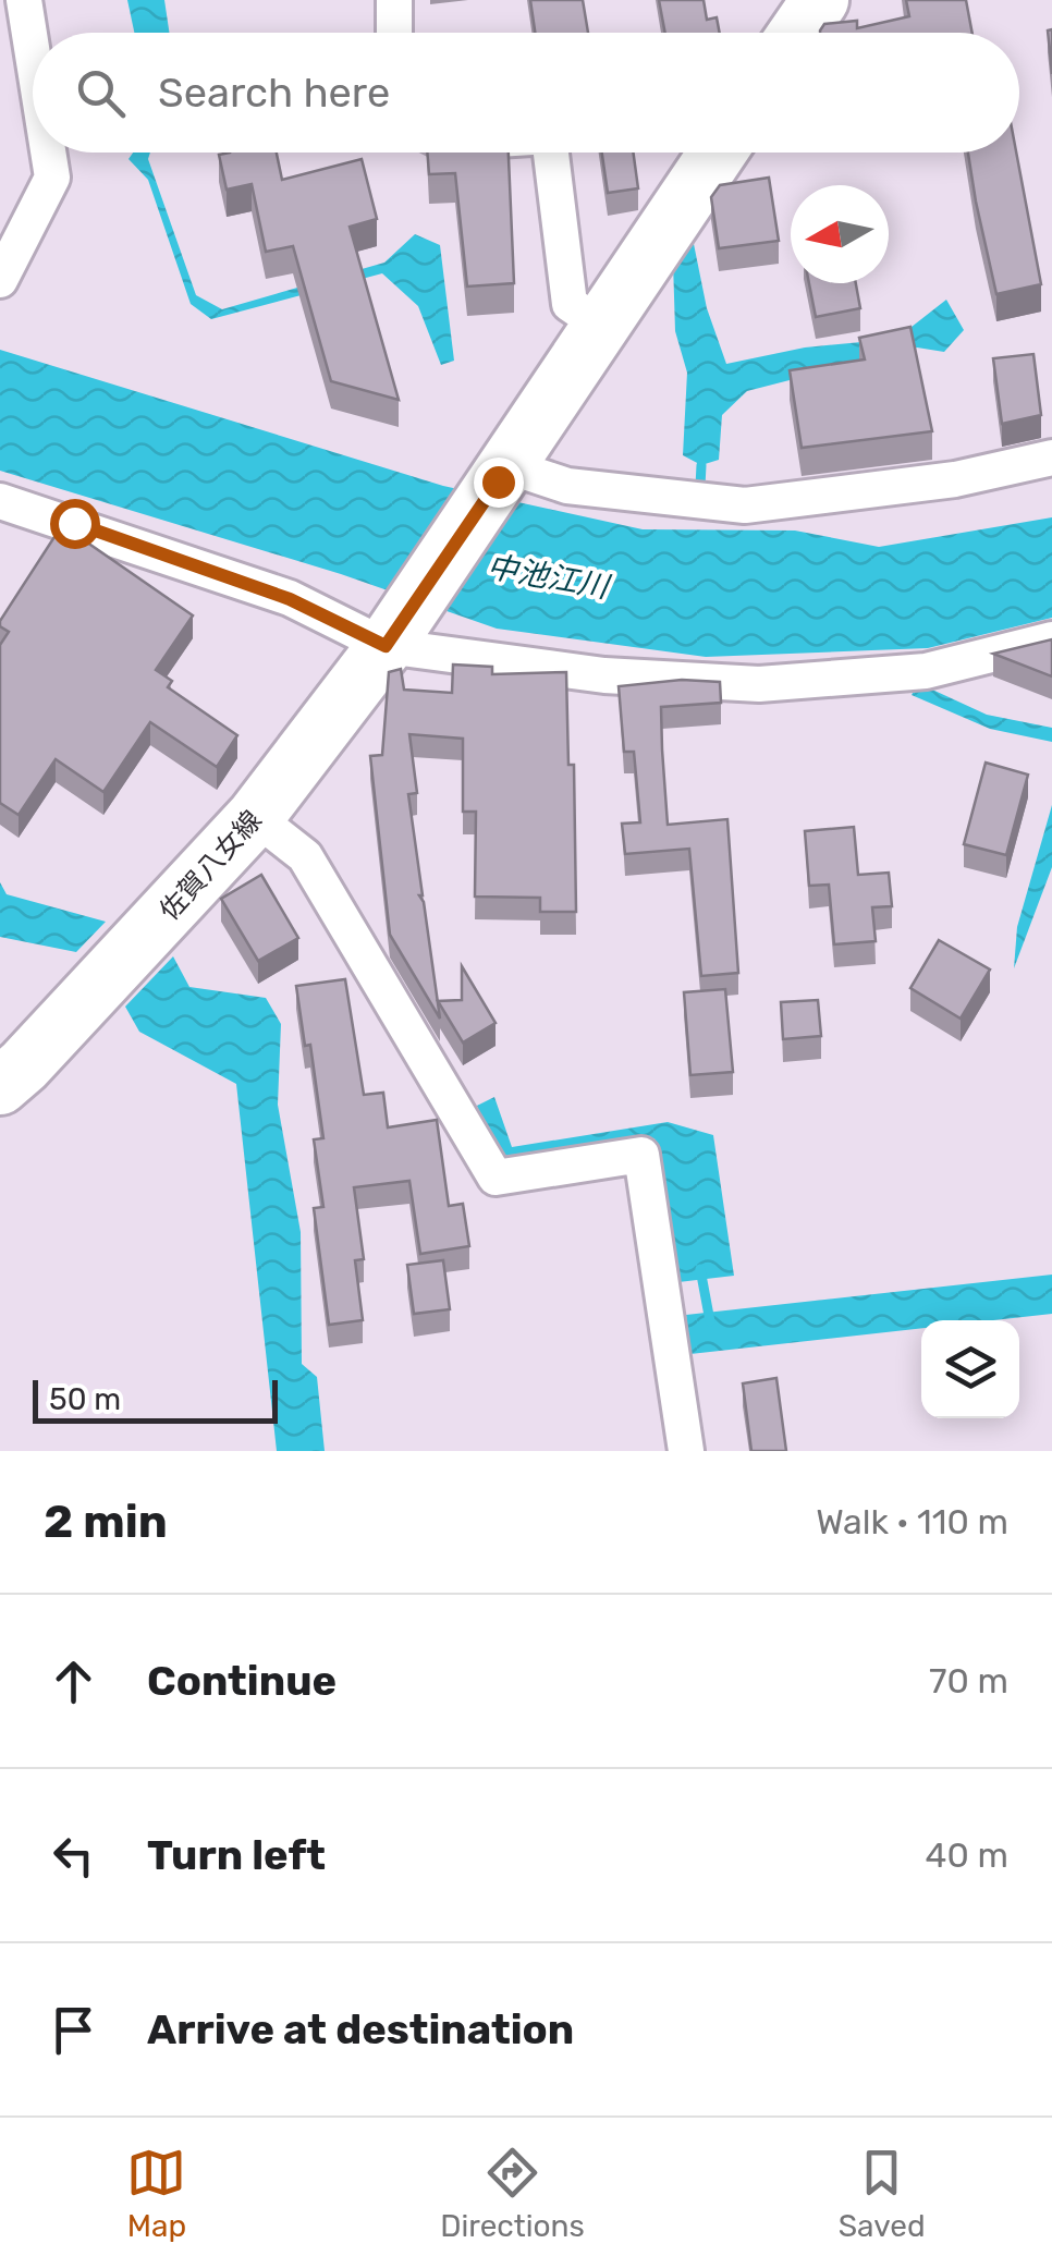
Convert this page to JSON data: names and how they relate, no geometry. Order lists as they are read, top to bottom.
{
  "streets": {
    "main road": ["佐賀八女線"]
  },
  "water": ["中池江川"],
  "scale_bar": "50 m",
  "north": "left",
  "page": {
    "search": "Search here",
    "scale": "50 m",
    "heading": ["2 min", "Walk · 110 m"],
    "list": [
      ["Continue", "70 m"],
      ["Turn left", "40 m"],
      "Arrive at destination"
    ],
    "nav": ["Map", "Directions", "Saved"]
  }
}
